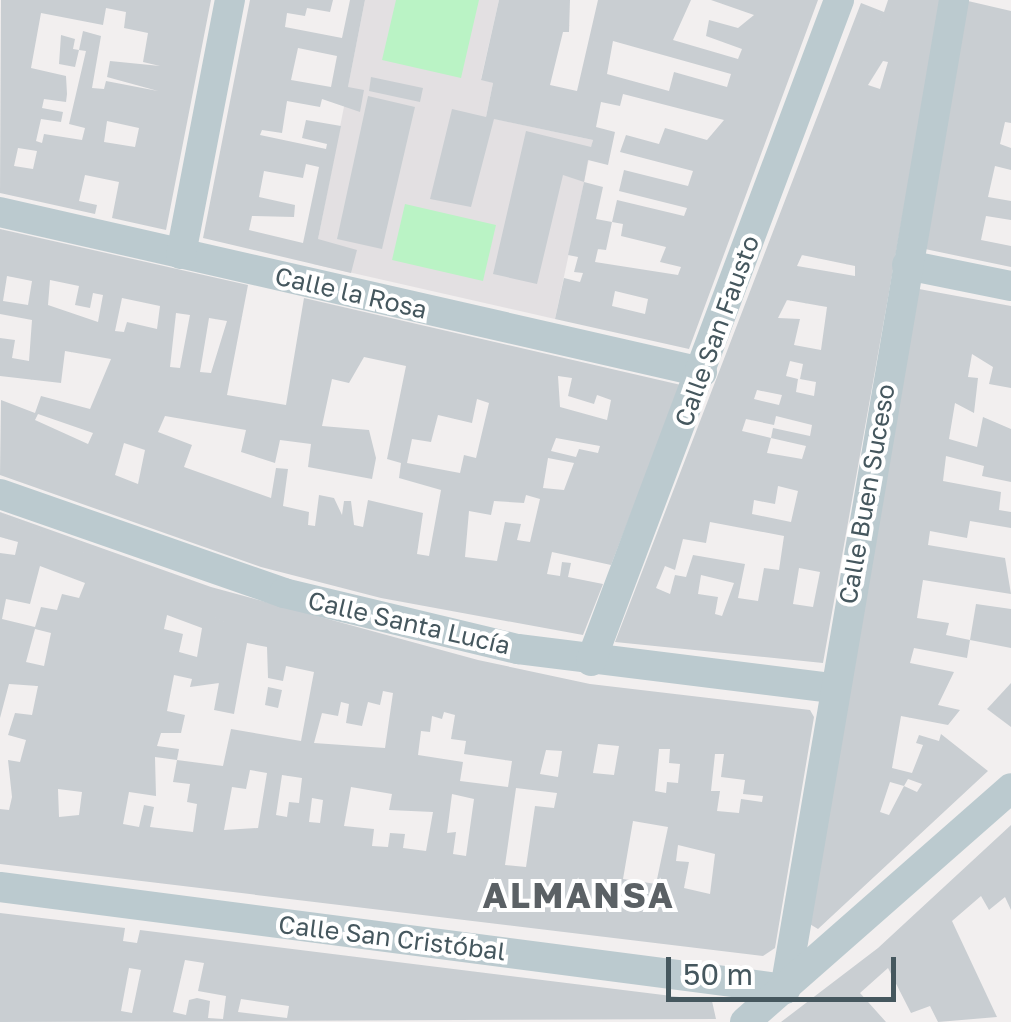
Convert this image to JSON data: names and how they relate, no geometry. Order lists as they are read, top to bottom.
{
  "streets": {
    "street": [
      "Calle la Rosa",
      "Calle San Fausto",
      "Calle Buen Suceso",
      "Calle Santa Lucía",
      "Calle San Cristóbal"
    ]
  },
  "crossings": [
    ["Calle la Rosa", "Calle San Fausto"],
    ["Calle San Fausto", "Calle Santa Lucía"],
    ["Calle Buen Suceso", "Calle Santa Lucía"],
    ["Calle Buen Suceso", "Calle San Cristóbal"]
  ],
  "districts": ["ALMANSA"],
  "scale_bar": "50 m"
}
